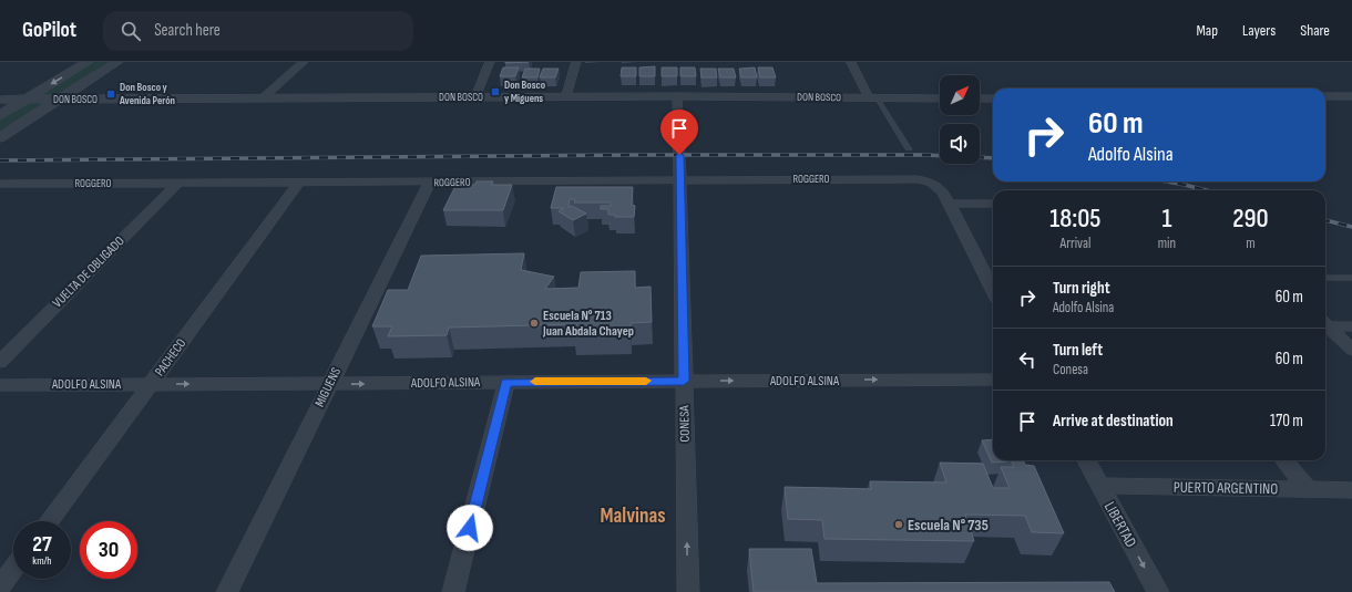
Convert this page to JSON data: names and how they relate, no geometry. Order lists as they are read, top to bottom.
{
  "streets": {
    "street": [
      "DON BOSCO",
      "ROGGERO",
      "VUELTA DE OBLIGADO",
      "PACHECO",
      "ADOLFO ALSINA",
      "MIGUENS",
      "CONESA",
      "PUERTO ARGENTINO",
      "LIBERTAD"
    ]
  },
  "crossings": [
    ["DON BOSCO", "CONESA"],
    ["ROGGERO", "VUELTA DE OBLIGADO"],
    ["ROGGERO", "PACHECO"],
    ["ROGGERO", "MIGUENS"],
    ["ROGGERO", "CONESA"],
    ["PACHECO", "ADOLFO ALSINA"],
    ["ADOLFO ALSINA", "MIGUENS"],
    ["ADOLFO ALSINA", "CONESA"],
    ["PUERTO ARGENTINO", "LIBERTAD"]
  ],
  "one_way": ["ADOLFO ALSINA", "CONESA", "LIBERTAD"],
  "districts": ["Malvinas"],
  "places": {
    "transit": ["Don Bosco y Miguens", "Don Bosco y Avenida Perón"],
    "other": ["Escuela N° 713 Juan Abdala Chayep", "Escuela N° 735"]
  },
  "north": "top right",
  "page": {
    "header": "GoPilot",
    "search": "Search here",
    "nav": ["Map", "Layers", "Share"],
    "turn": ["60 m", "Adolfo Alsina"],
    "eta": [
      "18:05",
      "Arrival",
      "1",
      "min",
      "290",
      "m"
    ],
    "list": [
      {
        "name": "Turn right",
        "note": "Adolfo Alsina",
        "value": "60 m"
      },
      {
        "name": "Turn left",
        "note": "Conesa",
        "value": "60 m"
      },
      {
        "name": "Arrive at destination",
        "value": "170 m"
      }
    ],
    "speed": "27 km/h",
    "limit": "30"
  }
}
